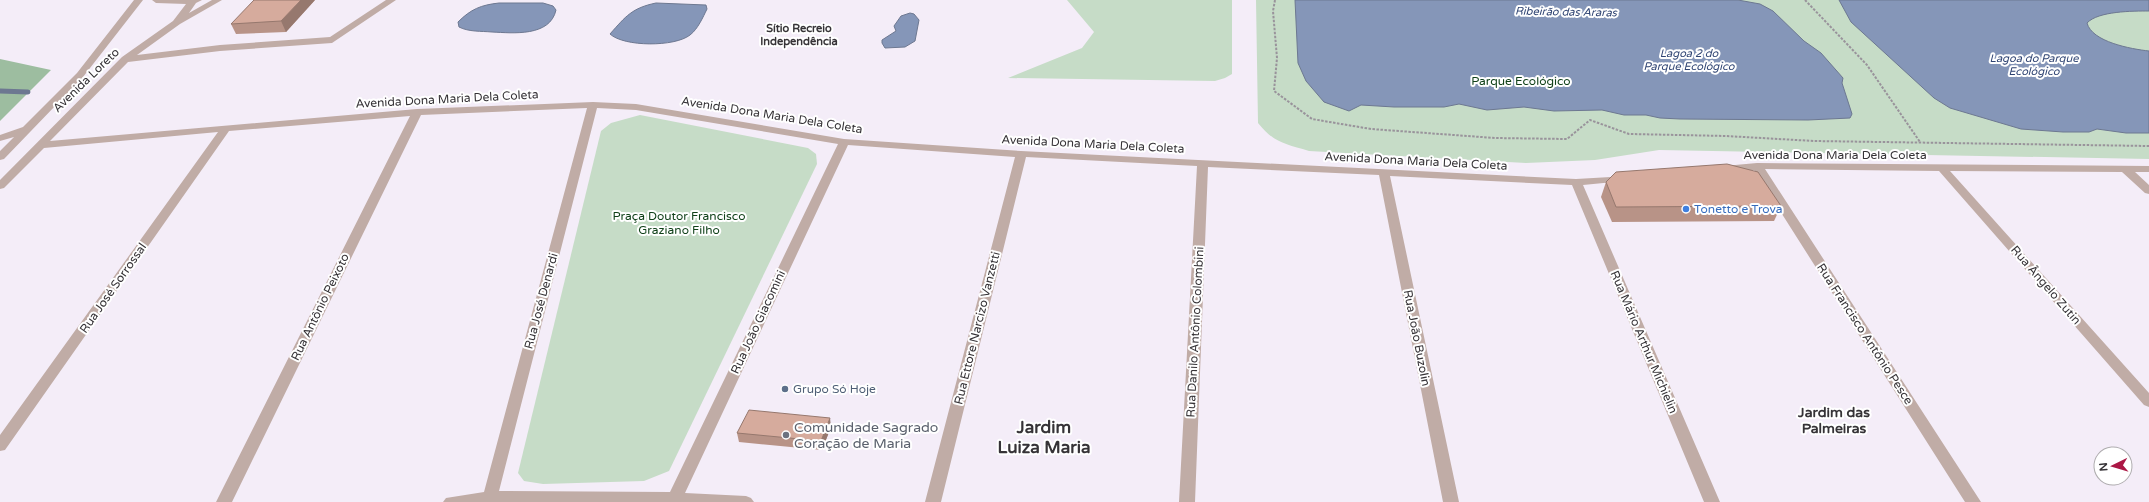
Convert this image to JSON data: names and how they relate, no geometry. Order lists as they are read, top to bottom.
{
  "streets": {
    "street": [
      "Avenida Loreto",
      "Avenida Dona Maria Dela Coleta",
      "Rua Ângelo Zutin",
      "Rua José Sorrossal",
      "Rua José Denardi",
      "Rua Antônio Peixoto",
      "Rua João Giacomini",
      "Rua Ettore Narcizo Vanzetti",
      "Rua Danilo Antônio Colombini",
      "Rua Francisco Antônio Pesce",
      "Rua João Buzolin",
      "Rua Mário Arthur Michielin"
    ]
  },
  "crossings": [
    ["Avenida Loreto", "Avenida Dona Maria Dela Coleta"],
    ["Avenida Dona Maria Dela Coleta", "Rua Ângelo Zutin"],
    ["Avenida Dona Maria Dela Coleta", "Rua José Sorrossal"],
    ["Avenida Dona Maria Dela Coleta", "Rua José Denardi"],
    ["Avenida Dona Maria Dela Coleta", "Rua Antônio Peixoto"],
    ["Avenida Dona Maria Dela Coleta", "Rua João Giacomini"],
    ["Avenida Dona Maria Dela Coleta", "Rua Ettore Narcizo Vanzetti"],
    ["Avenida Dona Maria Dela Coleta", "Rua Danilo Antônio Colombini"],
    ["Avenida Dona Maria Dela Coleta", "Rua Francisco Antônio Pesce"],
    ["Avenida Dona Maria Dela Coleta", "Rua João Buzolin"],
    ["Avenida Dona Maria Dela Coleta", "Rua Mário Arthur Michielin"]
  ],
  "districts": ["Sítio Recreio Independência", "Jardim das Palmeiras", "Jardim Luiza Maria"],
  "water": ["Ribeirão das Araras", "Lagoa 2 do Parque Ecológico", "Lagoa do Parque Ecológico"],
  "parks": ["Parque Ecológico", "Praça Doutor Francisco Graziano Filho"],
  "places": ["Tonetto e Trova", "Grupo Só Hoje", "Comunidade Sagrado Coração de Maria"],
  "north": "left"
}
